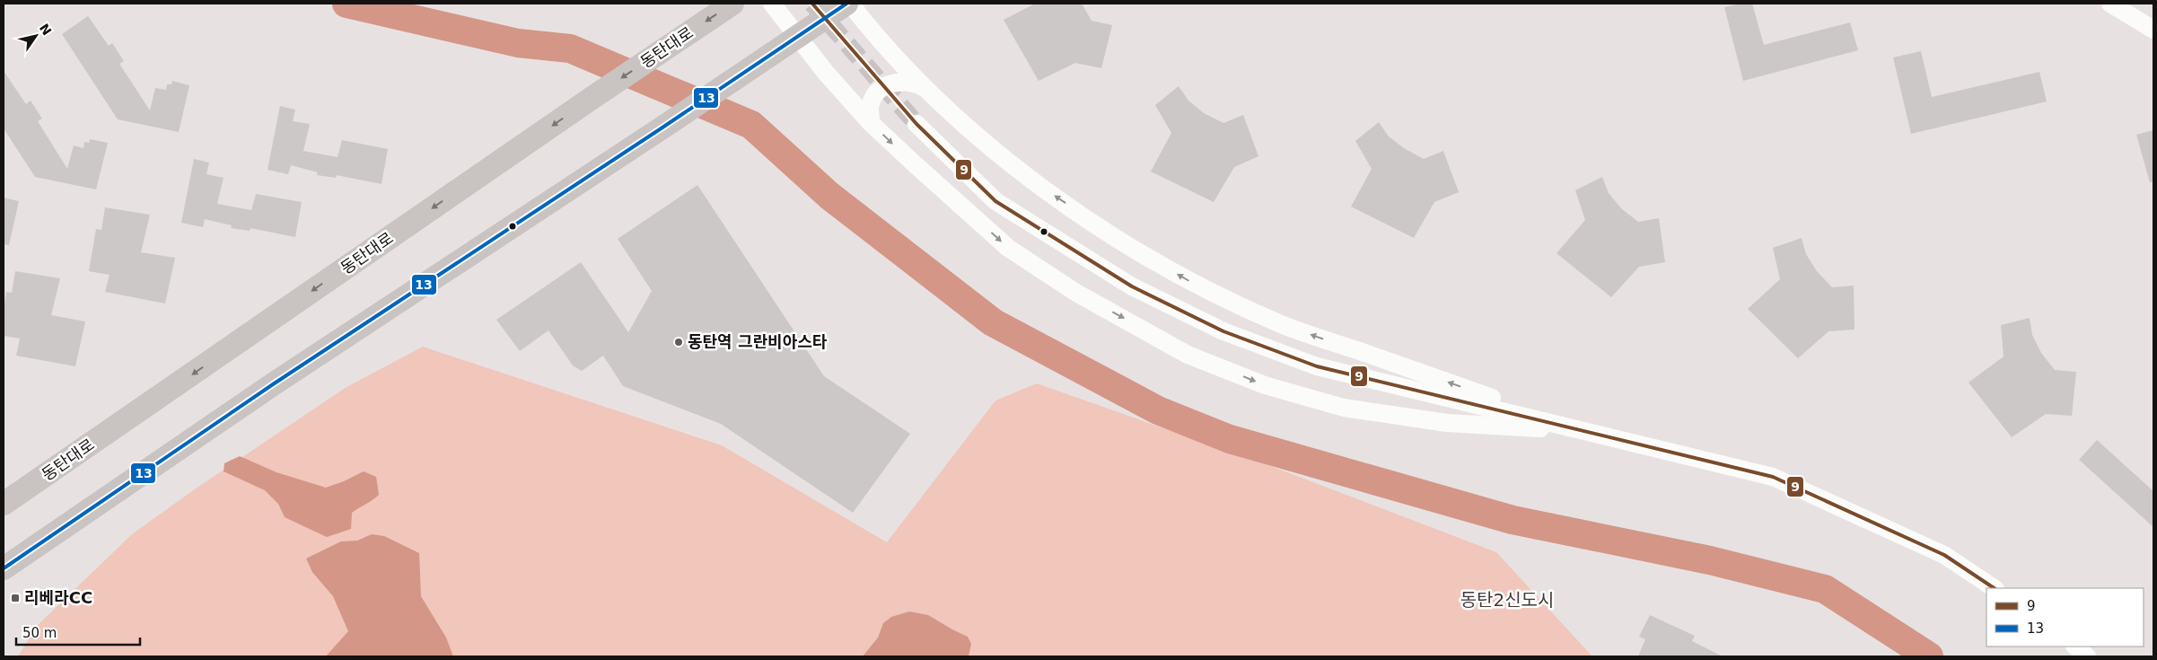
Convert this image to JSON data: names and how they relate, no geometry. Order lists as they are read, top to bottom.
{
  "streets": {
    "main road": ["동탄대로"]
  },
  "districts": ["동탄2신도시"],
  "places": {
    "other": ["동탄역 그란비아스타"],
    "transit": ["리베라CC"]
  },
  "lines": ["transit line 9", "transit line 13"],
  "legend": ["9", "13"],
  "scale_bar": "50 m",
  "north": "top right"
}
